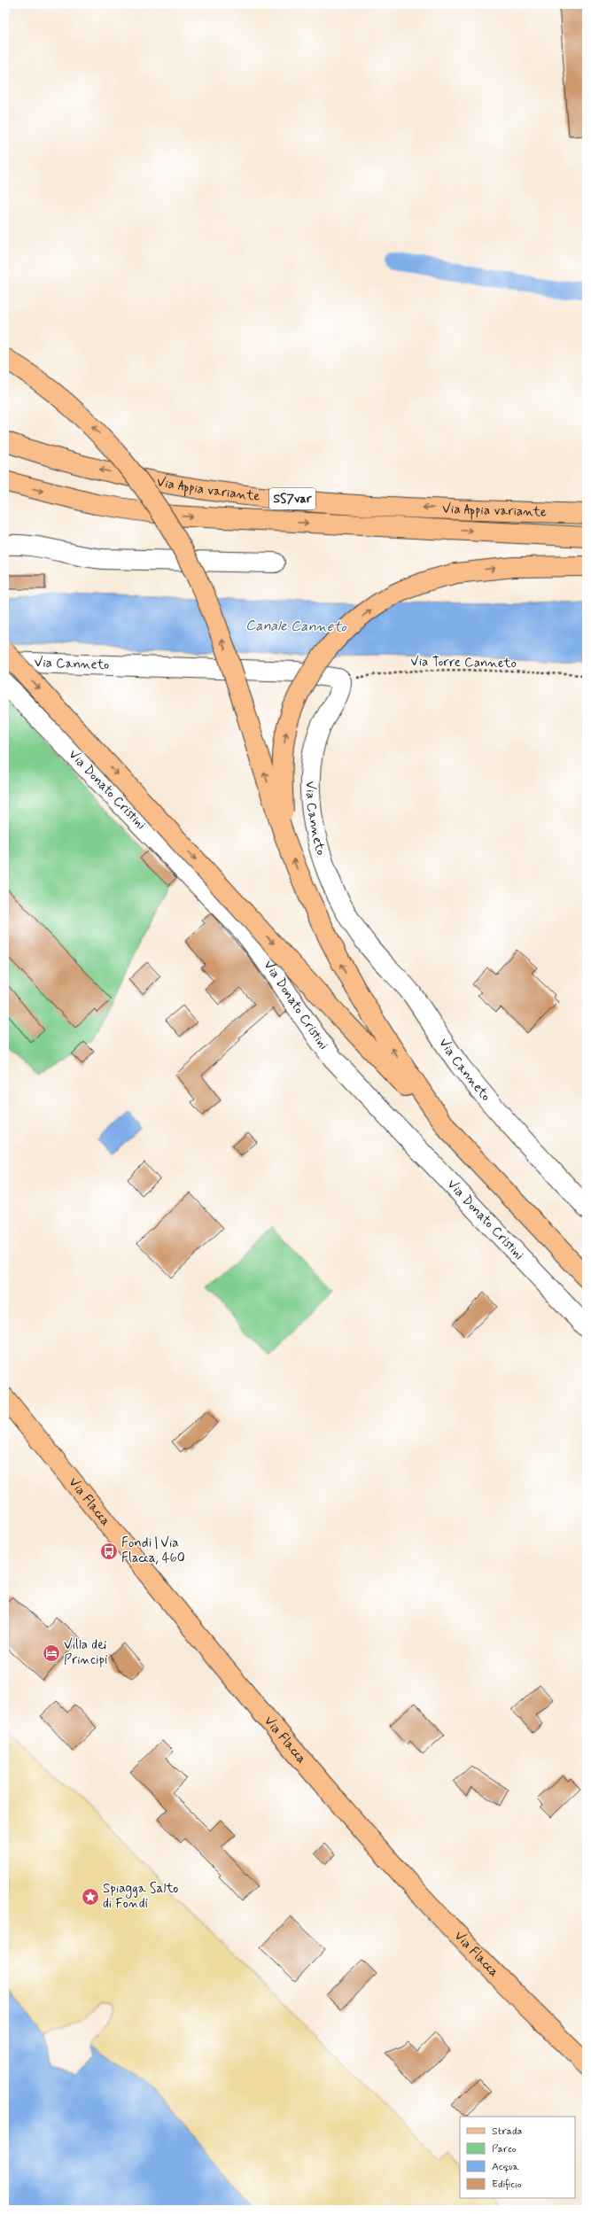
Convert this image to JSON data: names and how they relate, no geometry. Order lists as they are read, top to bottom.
{
  "streets": {
    "main road": ["Via Appia variante", "SS7var", "Via Flacca"],
    "street": ["Via Canneto", "Via Donato Cristini"],
    "path": ["Via Torre Canneto"]
  },
  "crossings": [
    ["Via Torre Canneto", "Via Canneto"]
  ],
  "water": ["Canale Canneto"],
  "places": {
    "bus stop": ["Fondi | Via Flacca, 460"],
    "hotel": ["Villa dei Principi"],
    "place": ["Spiagga Salto di Fondi"]
  },
  "legend": [
    "Strada",
    "Parco",
    "Acqua",
    "Edificio"
  ]
}
